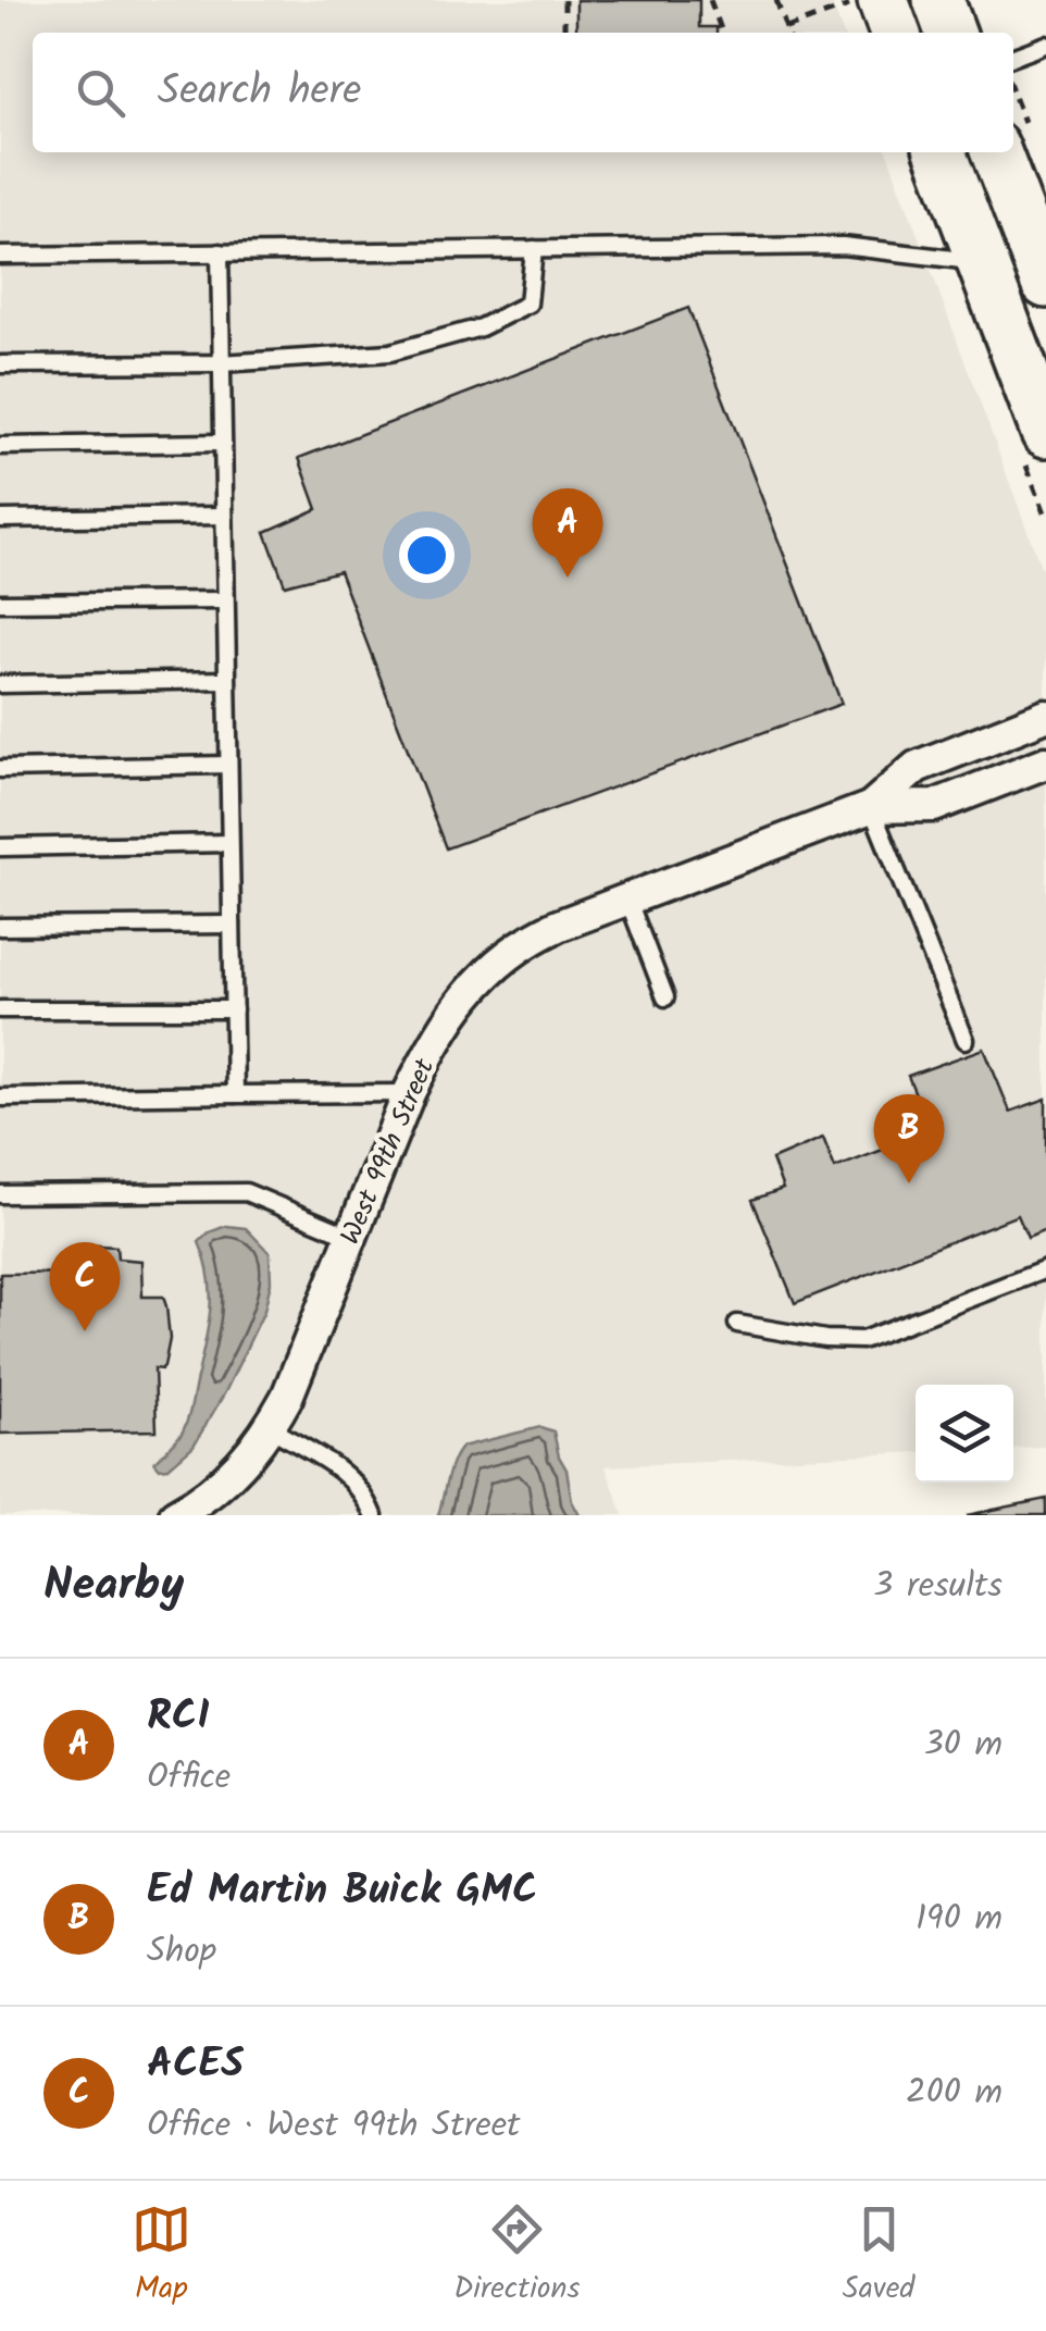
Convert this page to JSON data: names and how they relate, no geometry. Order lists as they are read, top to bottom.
{
  "streets": {
    "street": ["West 99th Street"]
  },
  "page": {
    "search": "Search here",
    "pins": ["A", "B", "C"],
    "heading": ["Nearby", "3 results"],
    "list": [
      {
        "mark": "A",
        "name": "RCI",
        "note": "Office",
        "value": "30 m"
      },
      {
        "mark": "B",
        "name": "Ed Martin Buick GMC",
        "note": "Shop",
        "value": "190 m"
      },
      {
        "mark": "C",
        "name": "ACES",
        "note": "Office · West 99th Street",
        "value": "200 m"
      }
    ],
    "nav": ["Map", "Directions", "Saved"]
  }
}
